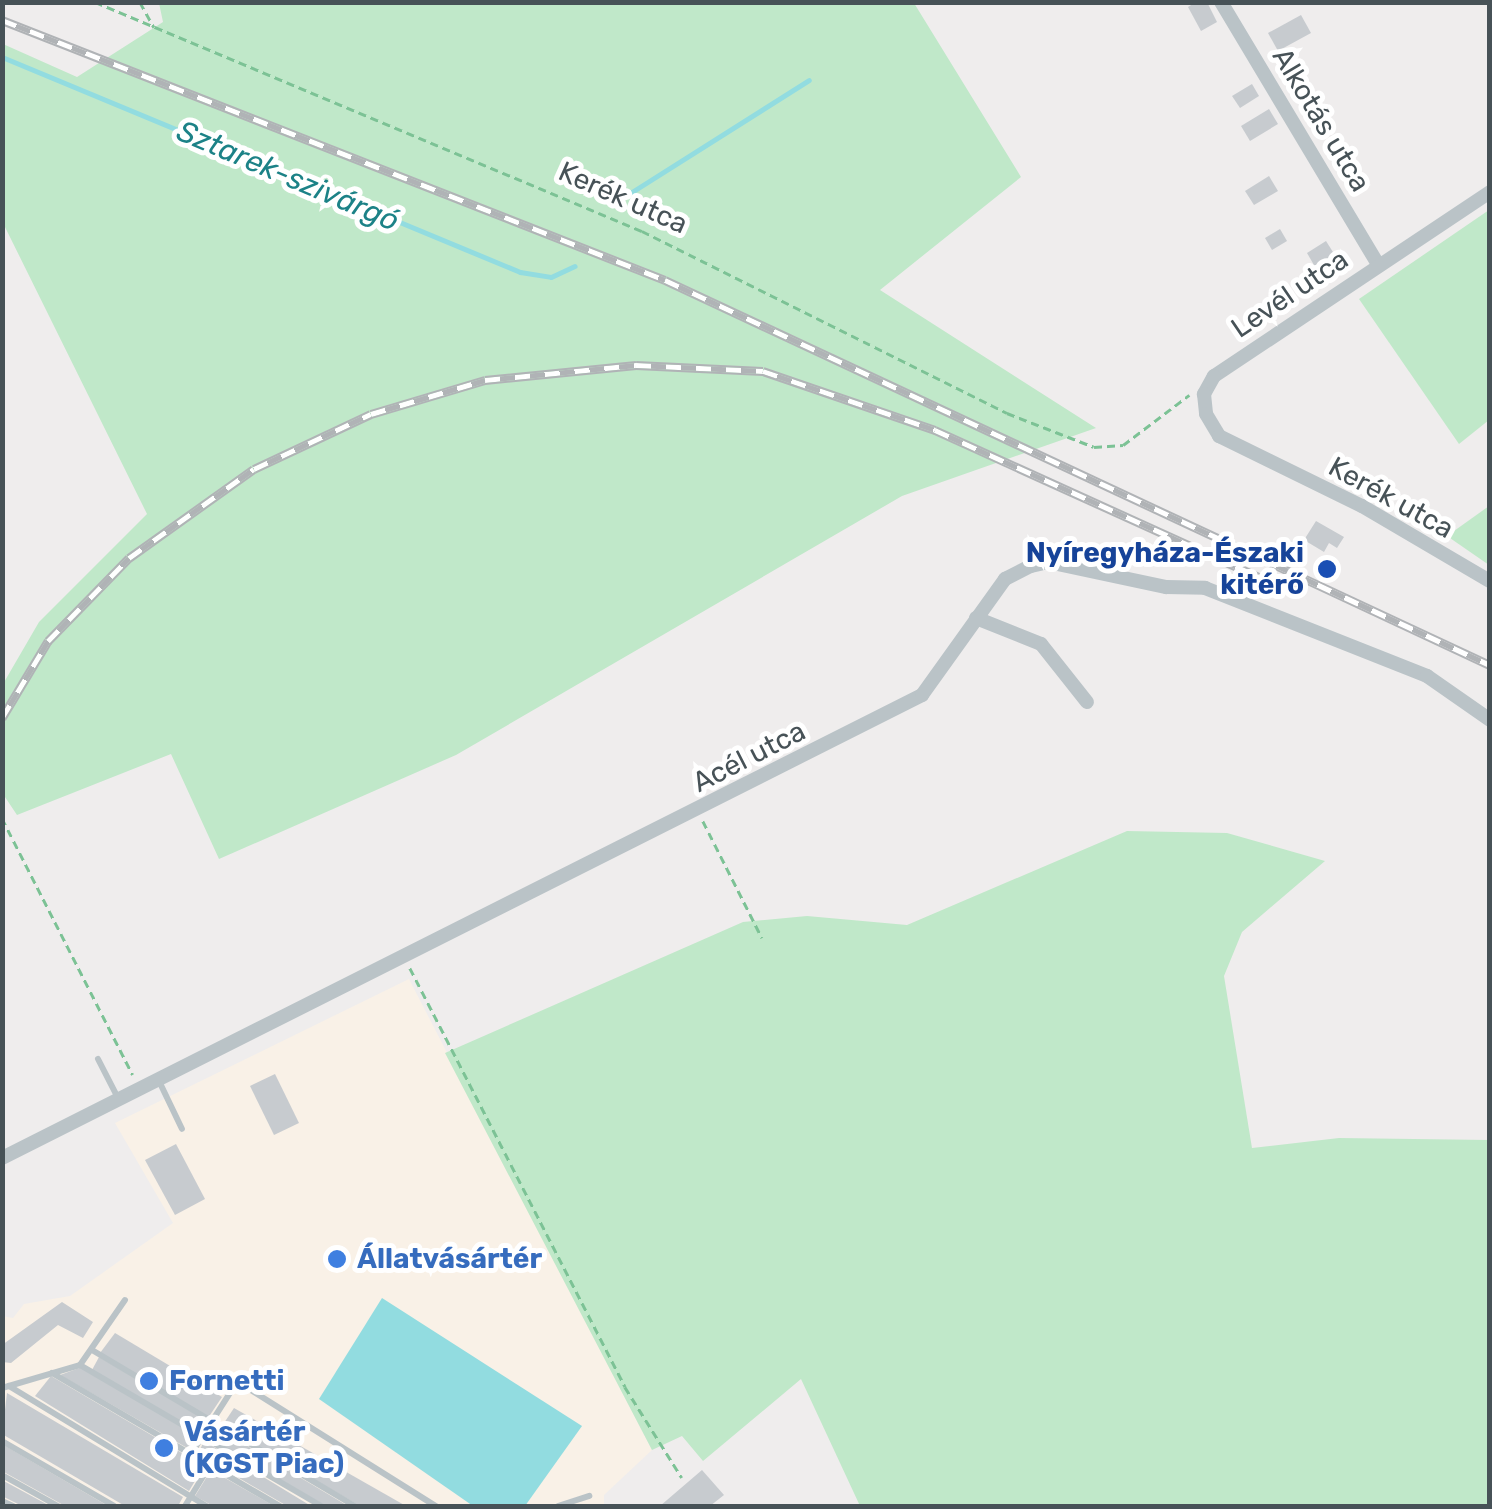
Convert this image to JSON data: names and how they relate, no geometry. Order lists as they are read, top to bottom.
{
  "streets": {
    "street": [
      "Alkotás utca",
      "Kerék utca",
      "Levél utca",
      "Acél utca"
    ]
  },
  "crossings": [
    ["Alkotás utca", "Levél utca"],
    ["Kerék utca", "Levél utca"]
  ],
  "water": ["Sztarek-szivárgó"],
  "places": [
    "Nyíregyháza-Északi kitérő",
    "Állatvásártér",
    "Fornetti",
    "Vásártér (KGST Piac)"
  ]
}
